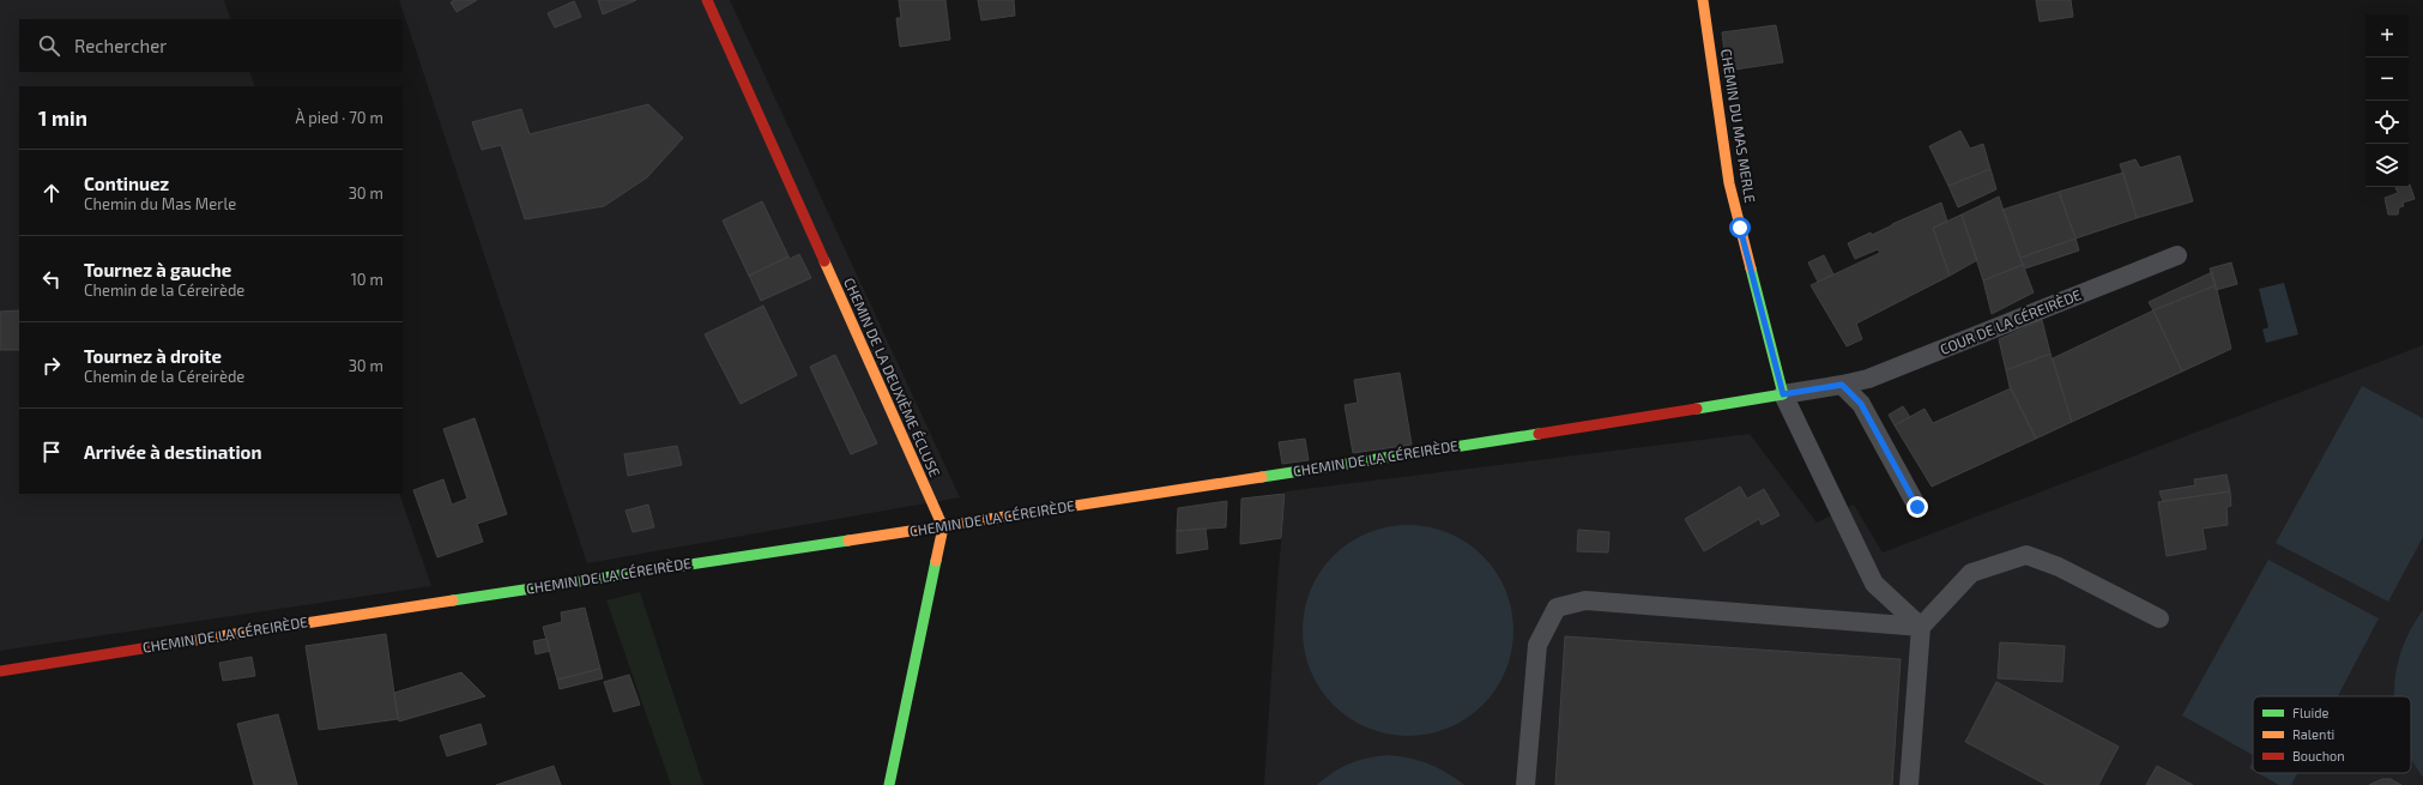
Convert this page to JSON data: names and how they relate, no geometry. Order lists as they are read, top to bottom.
{
  "streets": {
    "street": ["CHEMIN DU MAS MERLE", "CHEMIN DE LA DEUXIÈME ÉCLUSE", "CHEMIN DE LA CÉREIRÈDE"],
    "lane": ["COUR DE LA CÉREIRÈDE"]
  },
  "crossings": [
    ["CHEMIN DU MAS MERLE", "CHEMIN DE LA CÉREIRÈDE"],
    ["COUR DE LA CÉREIRÈDE", "CHEMIN DE LA CÉREIRÈDE"],
    ["CHEMIN DE LA DEUXIÈME ÉCLUSE", "CHEMIN DE LA CÉREIRÈDE"]
  ],
  "legend": ["Fluide", "Ralenti", "Bouchon"],
  "page": {
    "map_buttons": ["+", "−"],
    "search": "Rechercher",
    "heading": ["1 min", "À pied · 70 m"],
    "list": [
      ["Continuez", "Chemin du Mas Merle", "30 m"],
      ["Tournez à gauche", "Chemin de la Céreirède", "10 m"],
      ["Tournez à droite", "Chemin de la Céreirède", "30 m"],
      "Arrivée à destination"
    ]
  }
}
